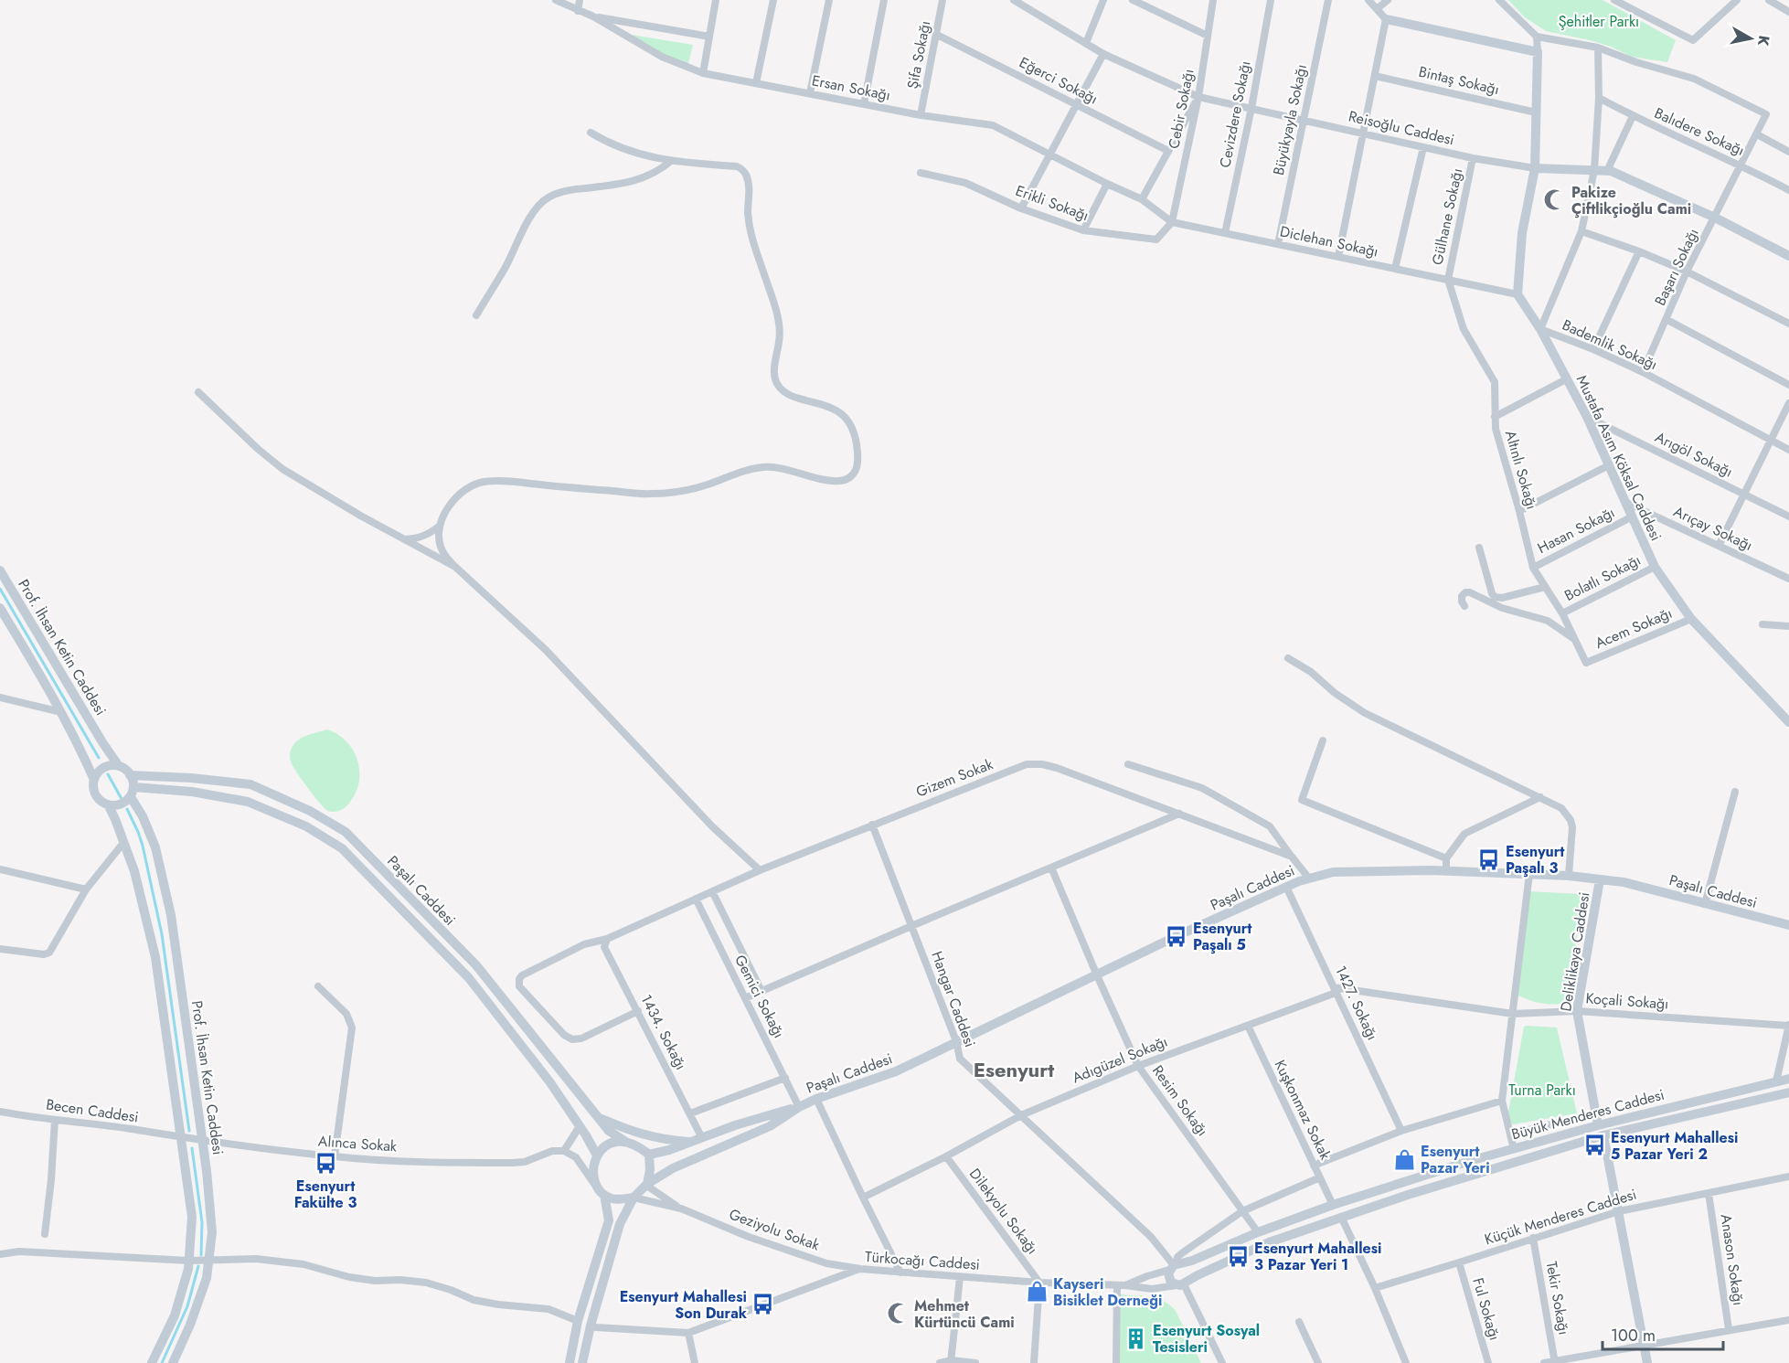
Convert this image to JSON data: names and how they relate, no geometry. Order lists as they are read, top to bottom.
{
  "streets": {
    "street": [
      "Şifa Sokağı",
      "Eğerci Sokağı",
      "Bintaş Sokağı",
      "Ersan Sokağı",
      "Cebir Sokağı",
      "Cevizdere Sokağı",
      "Büyükyayla Sokağı",
      "Reisoğlu Caddesi",
      "Balıdere Sokağı",
      "Erikli Sokağı",
      "Gülhane Sokağı",
      "Diclehan Sokağı",
      "Başarı Sokağı",
      "Bademlik Sokağı",
      "Arıgöl Sokağı",
      "Mustafa Asım Köksal Caddesi",
      "Altınlı Sokağı",
      "Arıçay Sokağı",
      "Hasan Sokağı",
      "Bolatlı Sokağı",
      "Acem Sokağı",
      "Prof. İhsan Ketin Caddesi",
      "Gizem Sokak",
      "Paşalı Caddesi",
      "Deliklikaya Caddesi",
      "Gemici Sokağı",
      "Hangar Caddesi",
      "Koçali Sokağı",
      "1427. Sokağı",
      "1434. Sokağı",
      "Adıgüzel Sokağı",
      "Resim Sokağı",
      "Kuşkonmaz Sokak",
      "Becen Caddesi",
      "Büyük Menderes Caddesi",
      "Alınca Sokak",
      "Dilekyolu Sokağı",
      "Küçük Menderes Caddesi",
      "Geziyolu Sokak",
      "Anason Sokağı",
      "Türkocağı Caddesi",
      "Tekir Sokağı",
      "Ful Sokağı"
    ]
  },
  "crossings": [
    ["Şifa Sokağı", "Eğerci Sokağı"],
    ["Şifa Sokağı", "Ersan Sokağı"],
    ["Ersan Sokağı", "Diclehan Sokağı"],
    ["Cebir Sokağı", "Reisoğlu Caddesi"],
    ["Cebir Sokağı", "Erikli Sokağı"],
    ["Cebir Sokağı", "Diclehan Sokağı"],
    ["Cevizdere Sokağı", "Reisoğlu Caddesi"],
    ["Cevizdere Sokağı", "Diclehan Sokağı"],
    ["Büyükyayla Sokağı", "Reisoğlu Caddesi"],
    ["Büyükyayla Sokağı", "Diclehan Sokağı"],
    ["Reisoğlu Caddesi", "Gülhane Sokağı"],
    ["Reisoğlu Caddesi", "Başarı Sokağı"],
    ["Reisoğlu Caddesi", "Bademlik Sokağı"],
    ["Balıdere Sokağı", "Başarı Sokağı"],
    ["Balıdere Sokağı", "Bademlik Sokağı"],
    ["Erikli Sokağı", "Diclehan Sokağı"],
    ["Gülhane Sokağı", "Diclehan Sokağı"],
    ["Gülhane Sokağı", "Altınlı Sokağı"],
    ["Diclehan Sokağı", "Mustafa Asım Köksal Caddesi"],
    ["Diclehan Sokağı", "Altınlı Sokağı"],
    ["Başarı Sokağı", "Bademlik Sokağı"],
    ["Bademlik Sokağı", "Mustafa Asım Köksal Caddesi"],
    ["Arıgöl Sokağı", "Mustafa Asım Köksal Caddesi"],
    ["Mustafa Asım Köksal Caddesi", "Arıçay Sokağı"],
    ["Mustafa Asım Köksal Caddesi", "Hasan Sokağı"],
    ["Mustafa Asım Köksal Caddesi", "Bolatlı Sokağı"],
    ["Mustafa Asım Köksal Caddesi", "Acem Sokağı"],
    ["Altınlı Sokağı", "Hasan Sokağı"],
    ["Altınlı Sokağı", "Bolatlı Sokağı"],
    ["Altınlı Sokağı", "Acem Sokağı"],
    ["Prof. İhsan Ketin Caddesi", "Paşalı Caddesi"],
    ["Prof. İhsan Ketin Caddesi", "Becen Caddesi"],
    ["Prof. İhsan Ketin Caddesi", "Alınca Sokak"],
    ["Gizem Sokak", "Gemici Sokağı"],
    ["Gizem Sokak", "Hangar Caddesi"],
    ["Gizem Sokak", "1434. Sokağı"],
    ["Paşalı Caddesi", "Deliklikaya Caddesi"],
    ["Paşalı Caddesi", "Gemici Sokağı"],
    ["Paşalı Caddesi", "Hangar Caddesi"],
    ["Paşalı Caddesi", "1427. Sokağı"],
    ["Paşalı Caddesi", "Resim Sokağı"],
    ["Deliklikaya Caddesi", "Koçali Sokağı"],
    ["Deliklikaya Caddesi", "Büyük Menderes Caddesi"],
    ["Hangar Caddesi", "Adıgüzel Sokağı"],
    ["Hangar Caddesi", "Büyük Menderes Caddesi"],
    ["Hangar Caddesi", "Türkocağı Caddesi"],
    ["Koçali Sokağı", "1427. Sokağı"],
    ["Koçali Sokağı", "Adıgüzel Sokağı"],
    ["1427. Sokağı", "Adıgüzel Sokağı"],
    ["Adıgüzel Sokağı", "Resim Sokağı"],
    ["Adıgüzel Sokağı", "Kuşkonmaz Sokak"],
    ["Adıgüzel Sokağı", "Dilekyolu Sokağı"],
    ["Resim Sokağı", "Büyük Menderes Caddesi"],
    ["Kuşkonmaz Sokak", "Büyük Menderes Caddesi"],
    ["Becen Caddesi", "Alınca Sokak"],
    ["Büyük Menderes Caddesi", "Türkocağı Caddesi"],
    ["Dilekyolu Sokağı", "Türkocağı Caddesi"],
    ["Küçük Menderes Caddesi", "Anason Sokağı"],
    ["Küçük Menderes Caddesi", "Tekir Sokağı"],
    ["Küçük Menderes Caddesi", "Ful Sokağı"],
    ["Geziyolu Sokak", "Türkocağı Caddesi"]
  ],
  "districts": ["Esenyurt"],
  "parks": ["Şehitler Parkı", "Turna Parkı"],
  "places": {
    "mosque": ["Pakize Çiftlikçioğlu Cami", "Mehmet Kürtüncü Cami"],
    "bus stop": [
      "Esenyurt Paşalı 3",
      "Esenyurt Paşalı 5",
      "Esenyurt Mahallesi 5 Pazar Yeri 2",
      "Esenyurt Fakülte 3",
      "Esenyurt Mahallesi 3 Pazar Yeri 1",
      "Esenyurt Mahallesi Son Durak"
    ],
    "shop": ["Esenyurt Pazar Yeri", "Kayseri Bisiklet Derneği"],
    "building": ["Esenyurt Sosyal Tesisleri"]
  },
  "scale_bar": "100 m",
  "north": "right"
}
